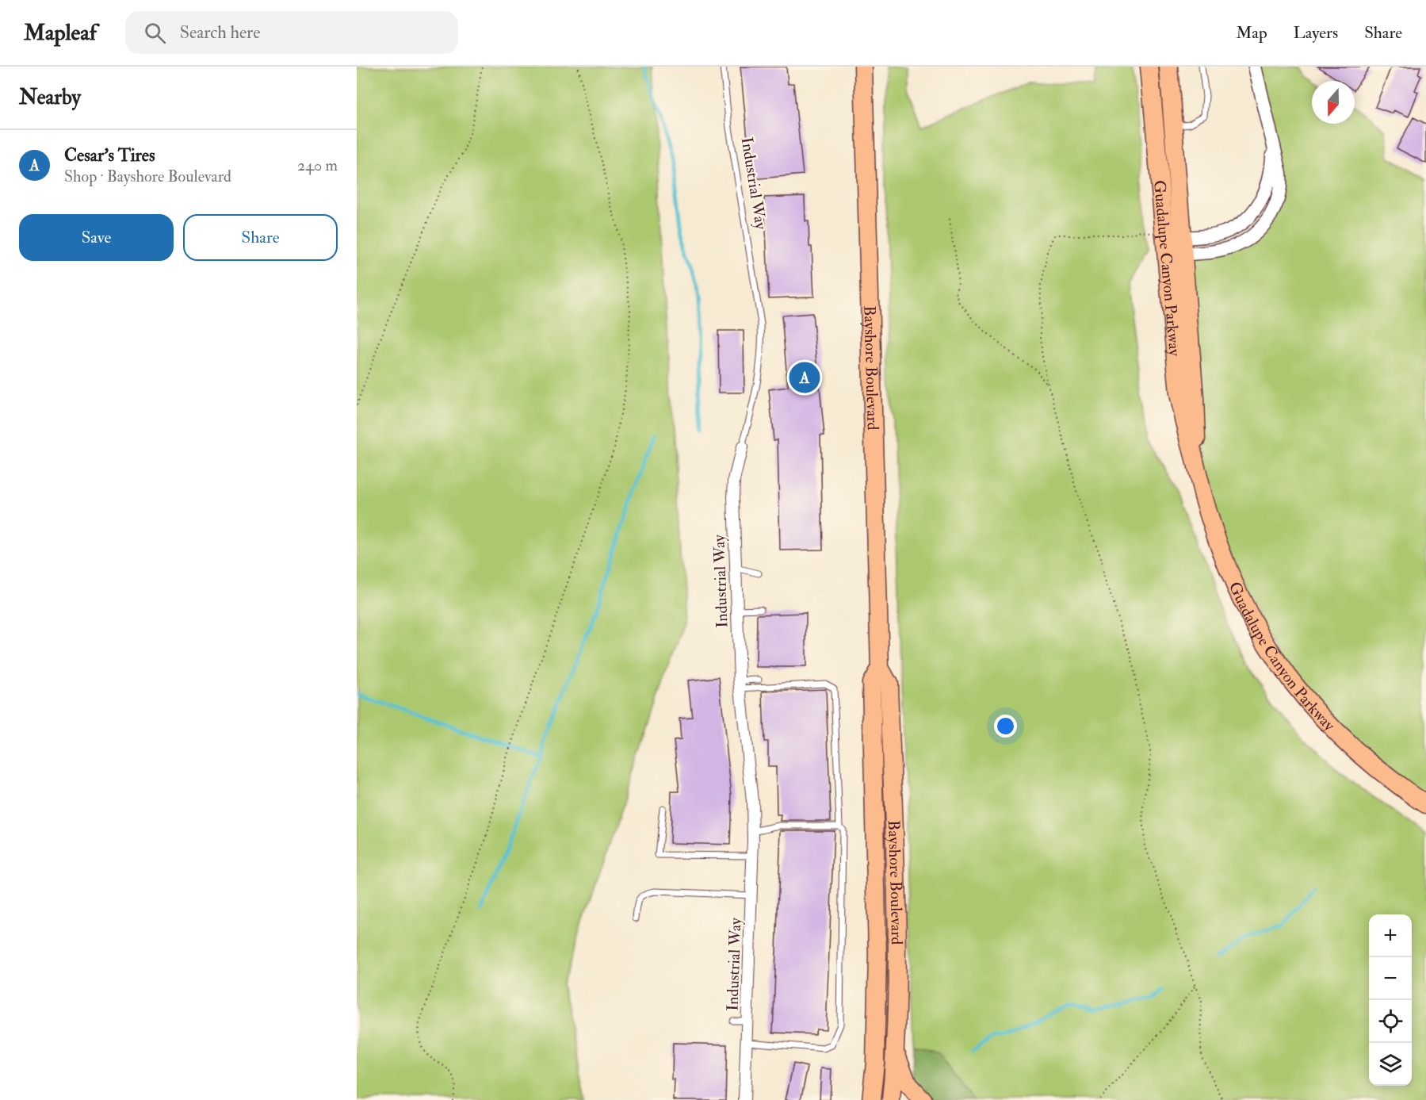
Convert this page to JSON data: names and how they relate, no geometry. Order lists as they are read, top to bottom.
{
  "streets": {
    "main road": ["Guadalupe Canyon Parkway", "Bayshore Boulevard"],
    "street": ["Industrial Way"]
  },
  "north": "bottom",
  "page": {
    "header": "Mapleaf",
    "search": "Search here",
    "nav": ["Map", "Layers", "Share"],
    "heading": "Nearby",
    "list": [
      {
        "mark": "A",
        "name": "Cesar's Tires",
        "note": "Shop · Bayshore Boulevard",
        "value": "240 m"
      }
    ],
    "buttons": ["Save", "Share"],
    "pins": "A",
    "map_buttons": ["+", "−"]
  }
}
